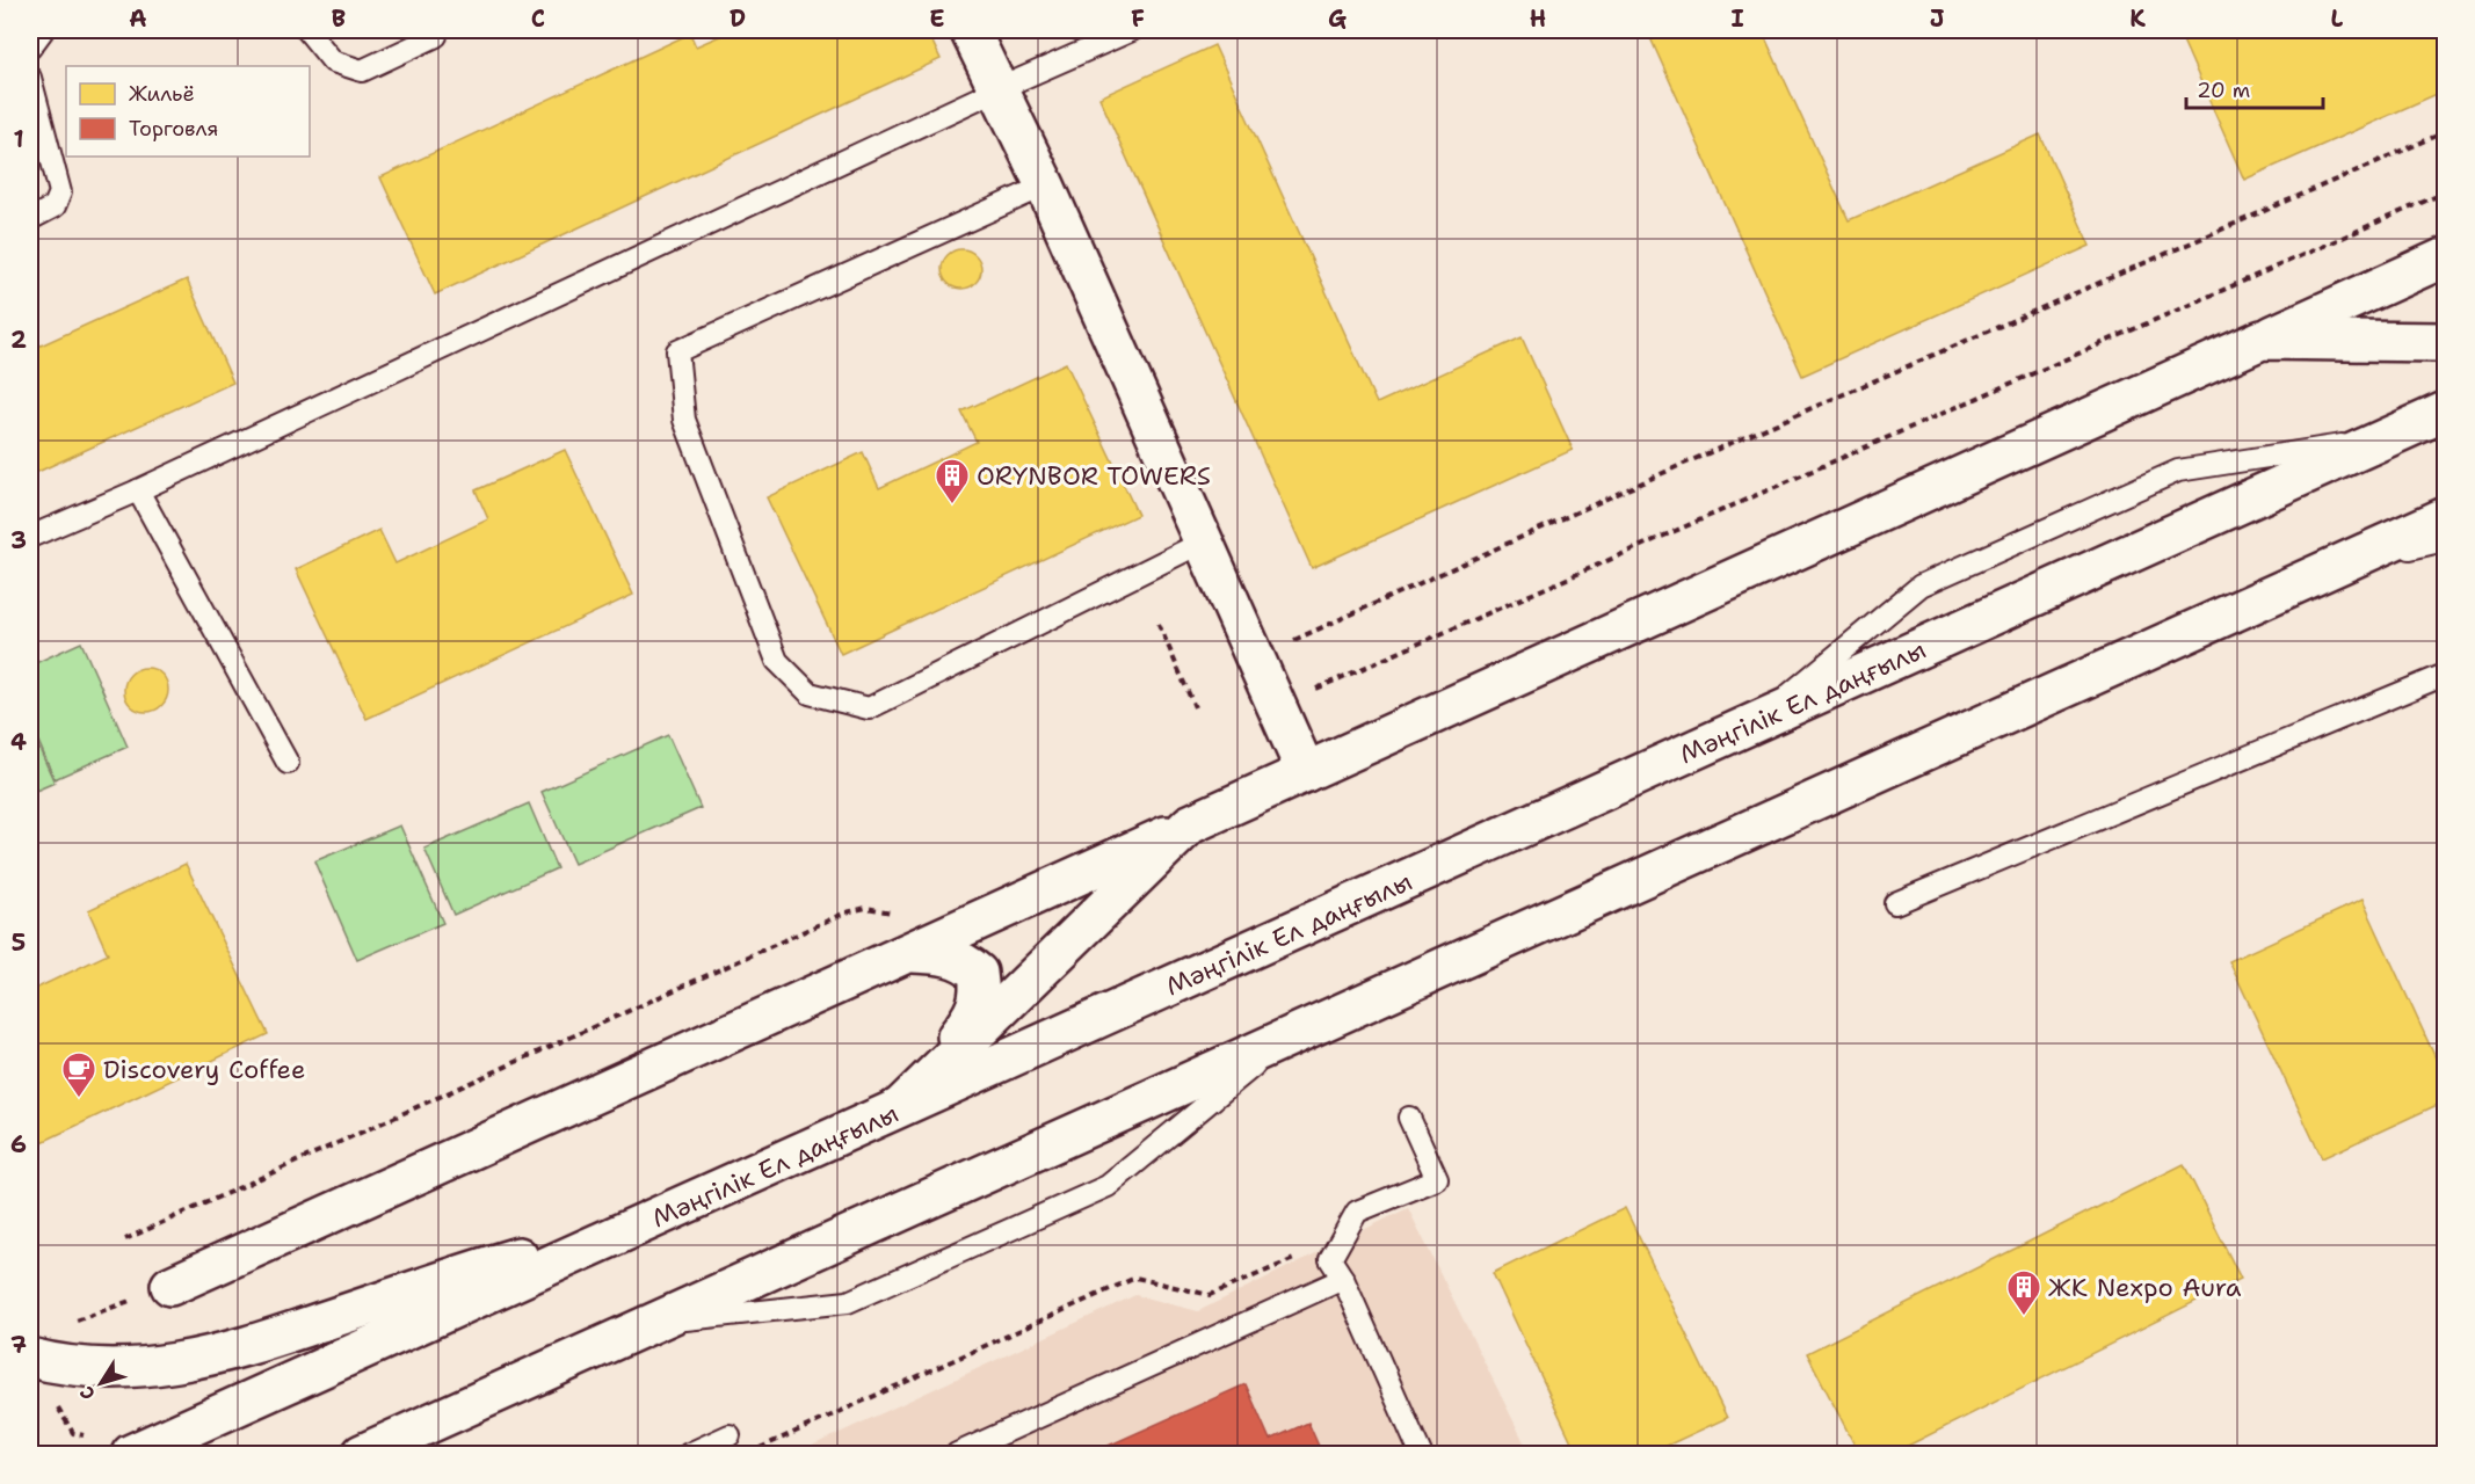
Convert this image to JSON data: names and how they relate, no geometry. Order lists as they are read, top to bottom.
{
  "streets": {
    "main road": ["Мәңгілік Ел даңғылы"]
  },
  "places": {
    "building": ["ORYNBOR TOWERS", "ЖК Nexpo Aura"],
    "cafe": ["Discovery Coffee"]
  },
  "legend": ["Жильё", "Торговля"],
  "scale_bar": "20 m",
  "north": "bottom left",
  "grid": {
    "columns": [
      "A",
      "B",
      "C",
      "D",
      "E",
      "F",
      "G",
      "H",
      "I",
      "J",
      "K",
      "L"
    ],
    "rows": [
      "1",
      "2",
      "3",
      "4",
      "5",
      "6",
      "7"
    ]
  }
}
